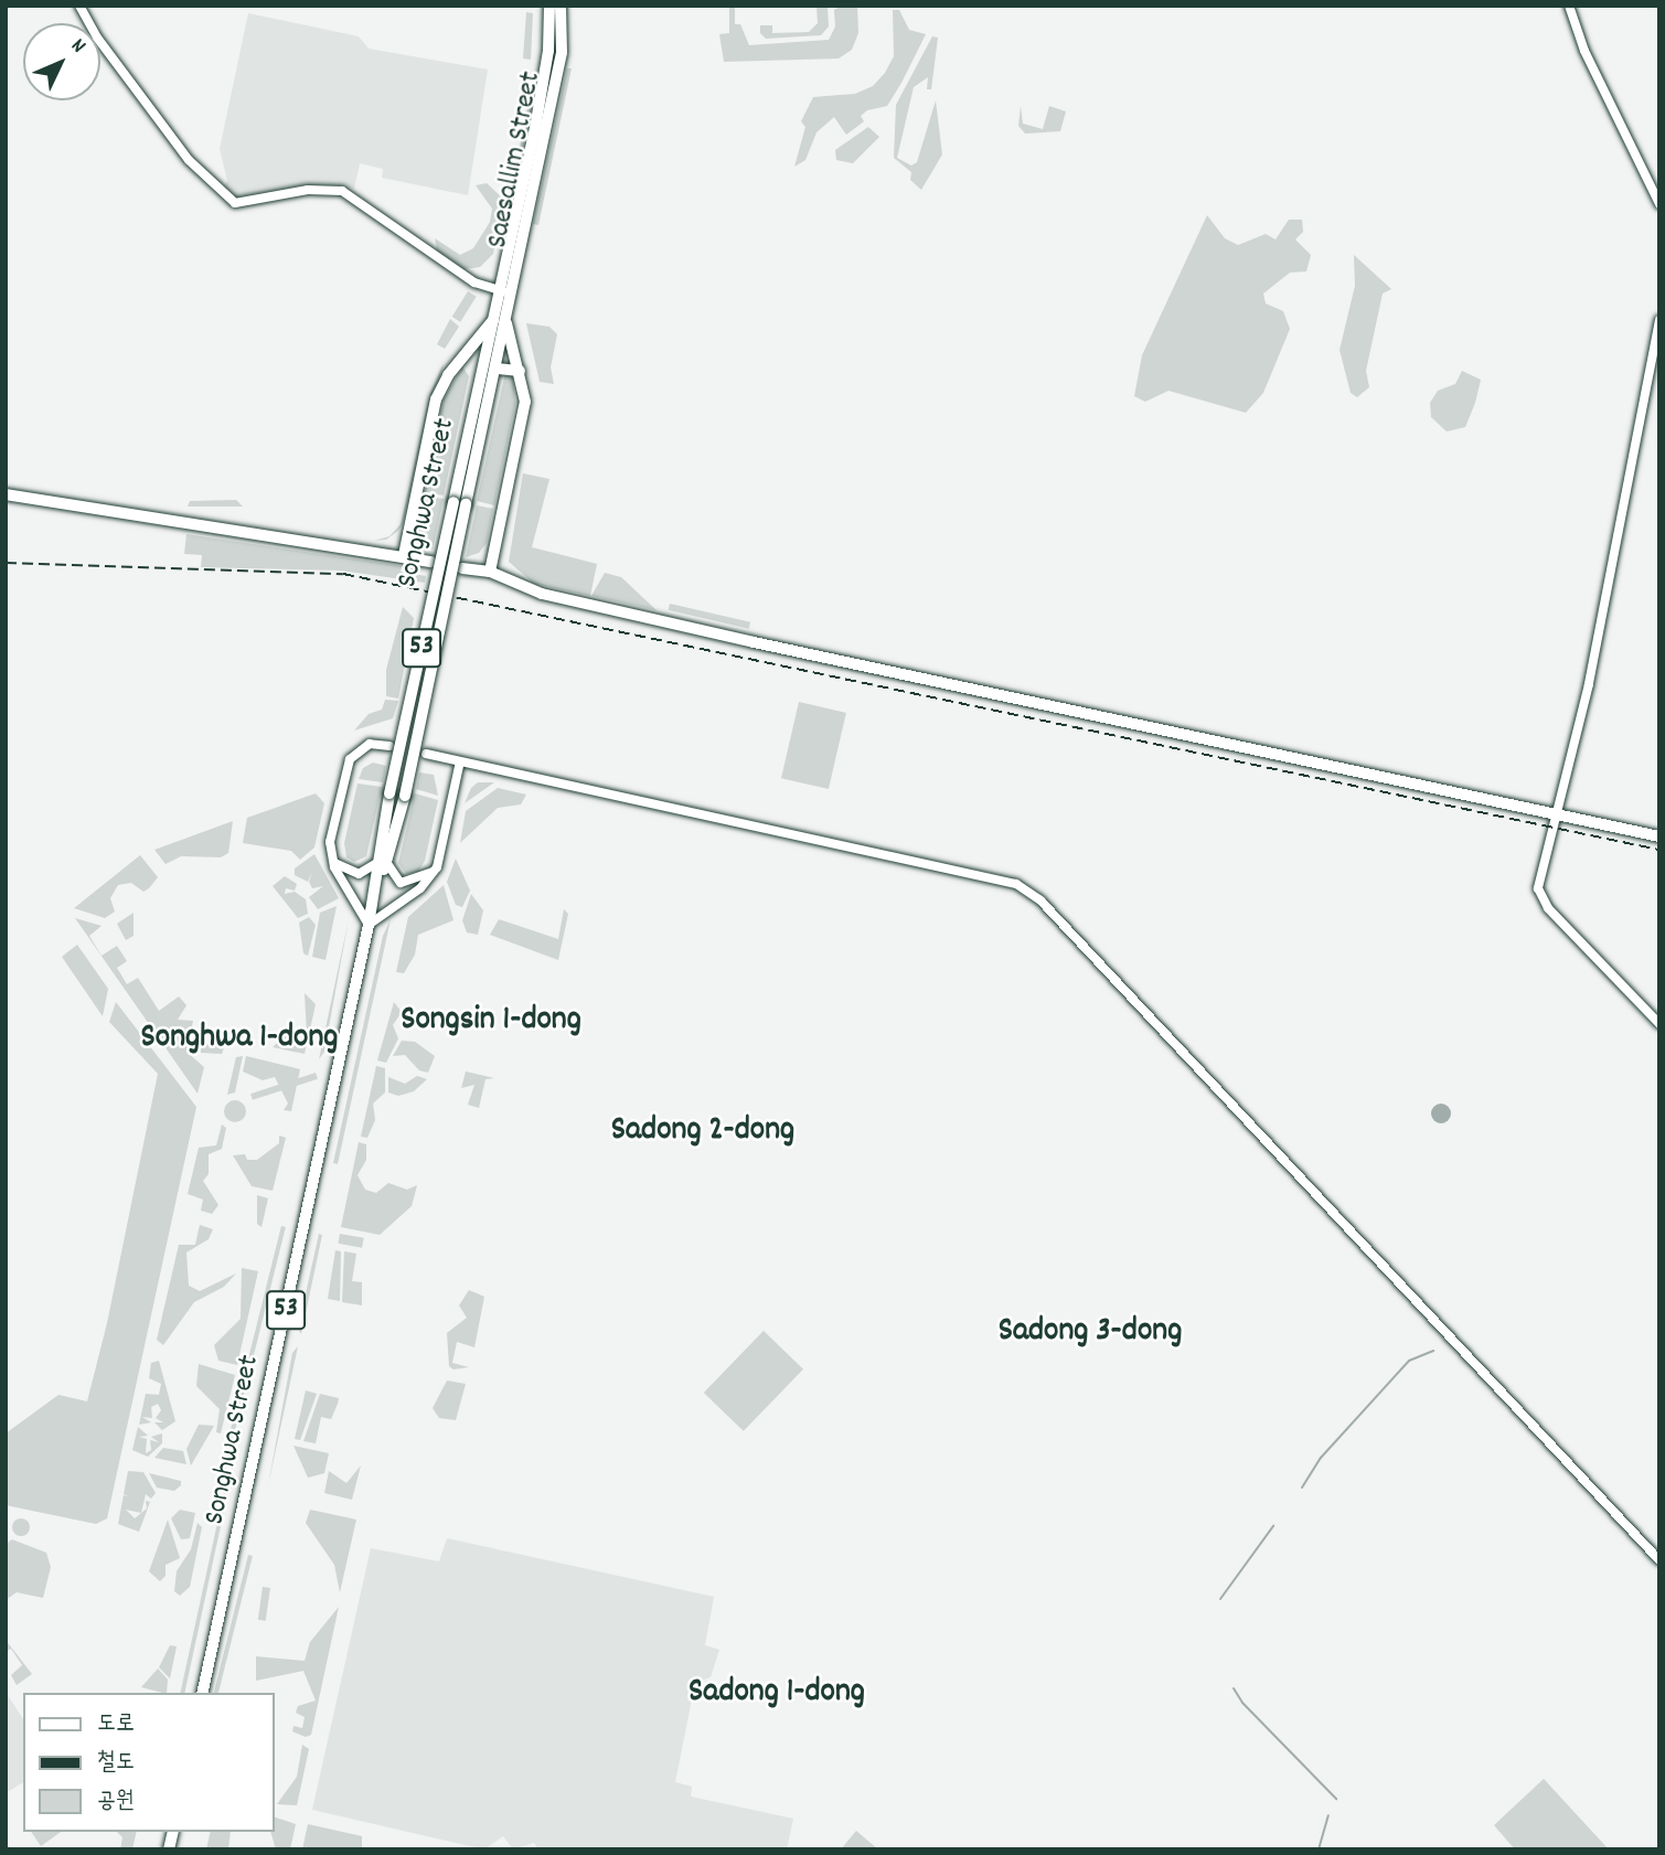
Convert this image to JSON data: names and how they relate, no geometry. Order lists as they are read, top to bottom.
{
  "streets": {
    "main road": ["Saesallim Street", "Songhwa Street", "53"]
  },
  "crossings": [
    ["Saesallim Street", "Songhwa Street"]
  ],
  "districts": [
    "Songsin 1-dong",
    "Songhwa 1-dong",
    "Sadong 2-dong",
    "Sadong 3-dong",
    "Sadong 1-dong"
  ],
  "legend": ["도로", "철도", "공원"],
  "north": "top right"
}
